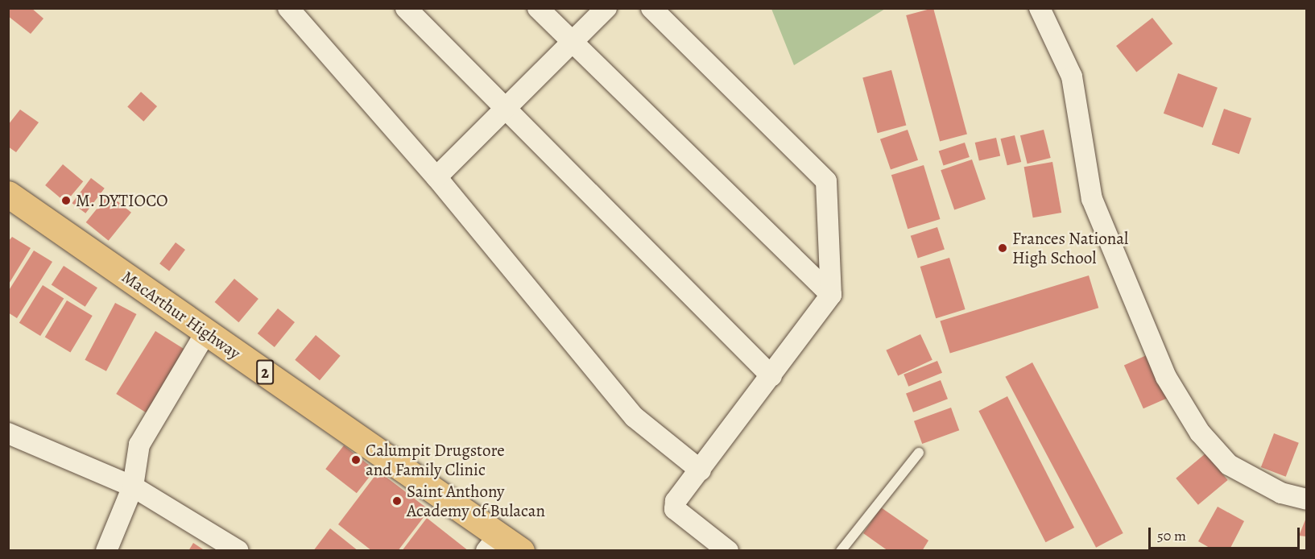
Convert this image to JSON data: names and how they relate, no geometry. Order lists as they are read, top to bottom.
{
  "streets": {
    "highway": ["MacArthur Highway", "2"]
  },
  "places": [
    "M. DYTIOCO",
    "Frances National High School",
    "Calumpit Drugstore and Family Clinic",
    "Saint Anthony Academy of Bulacan"
  ],
  "scale_bar": "50 m"
}
